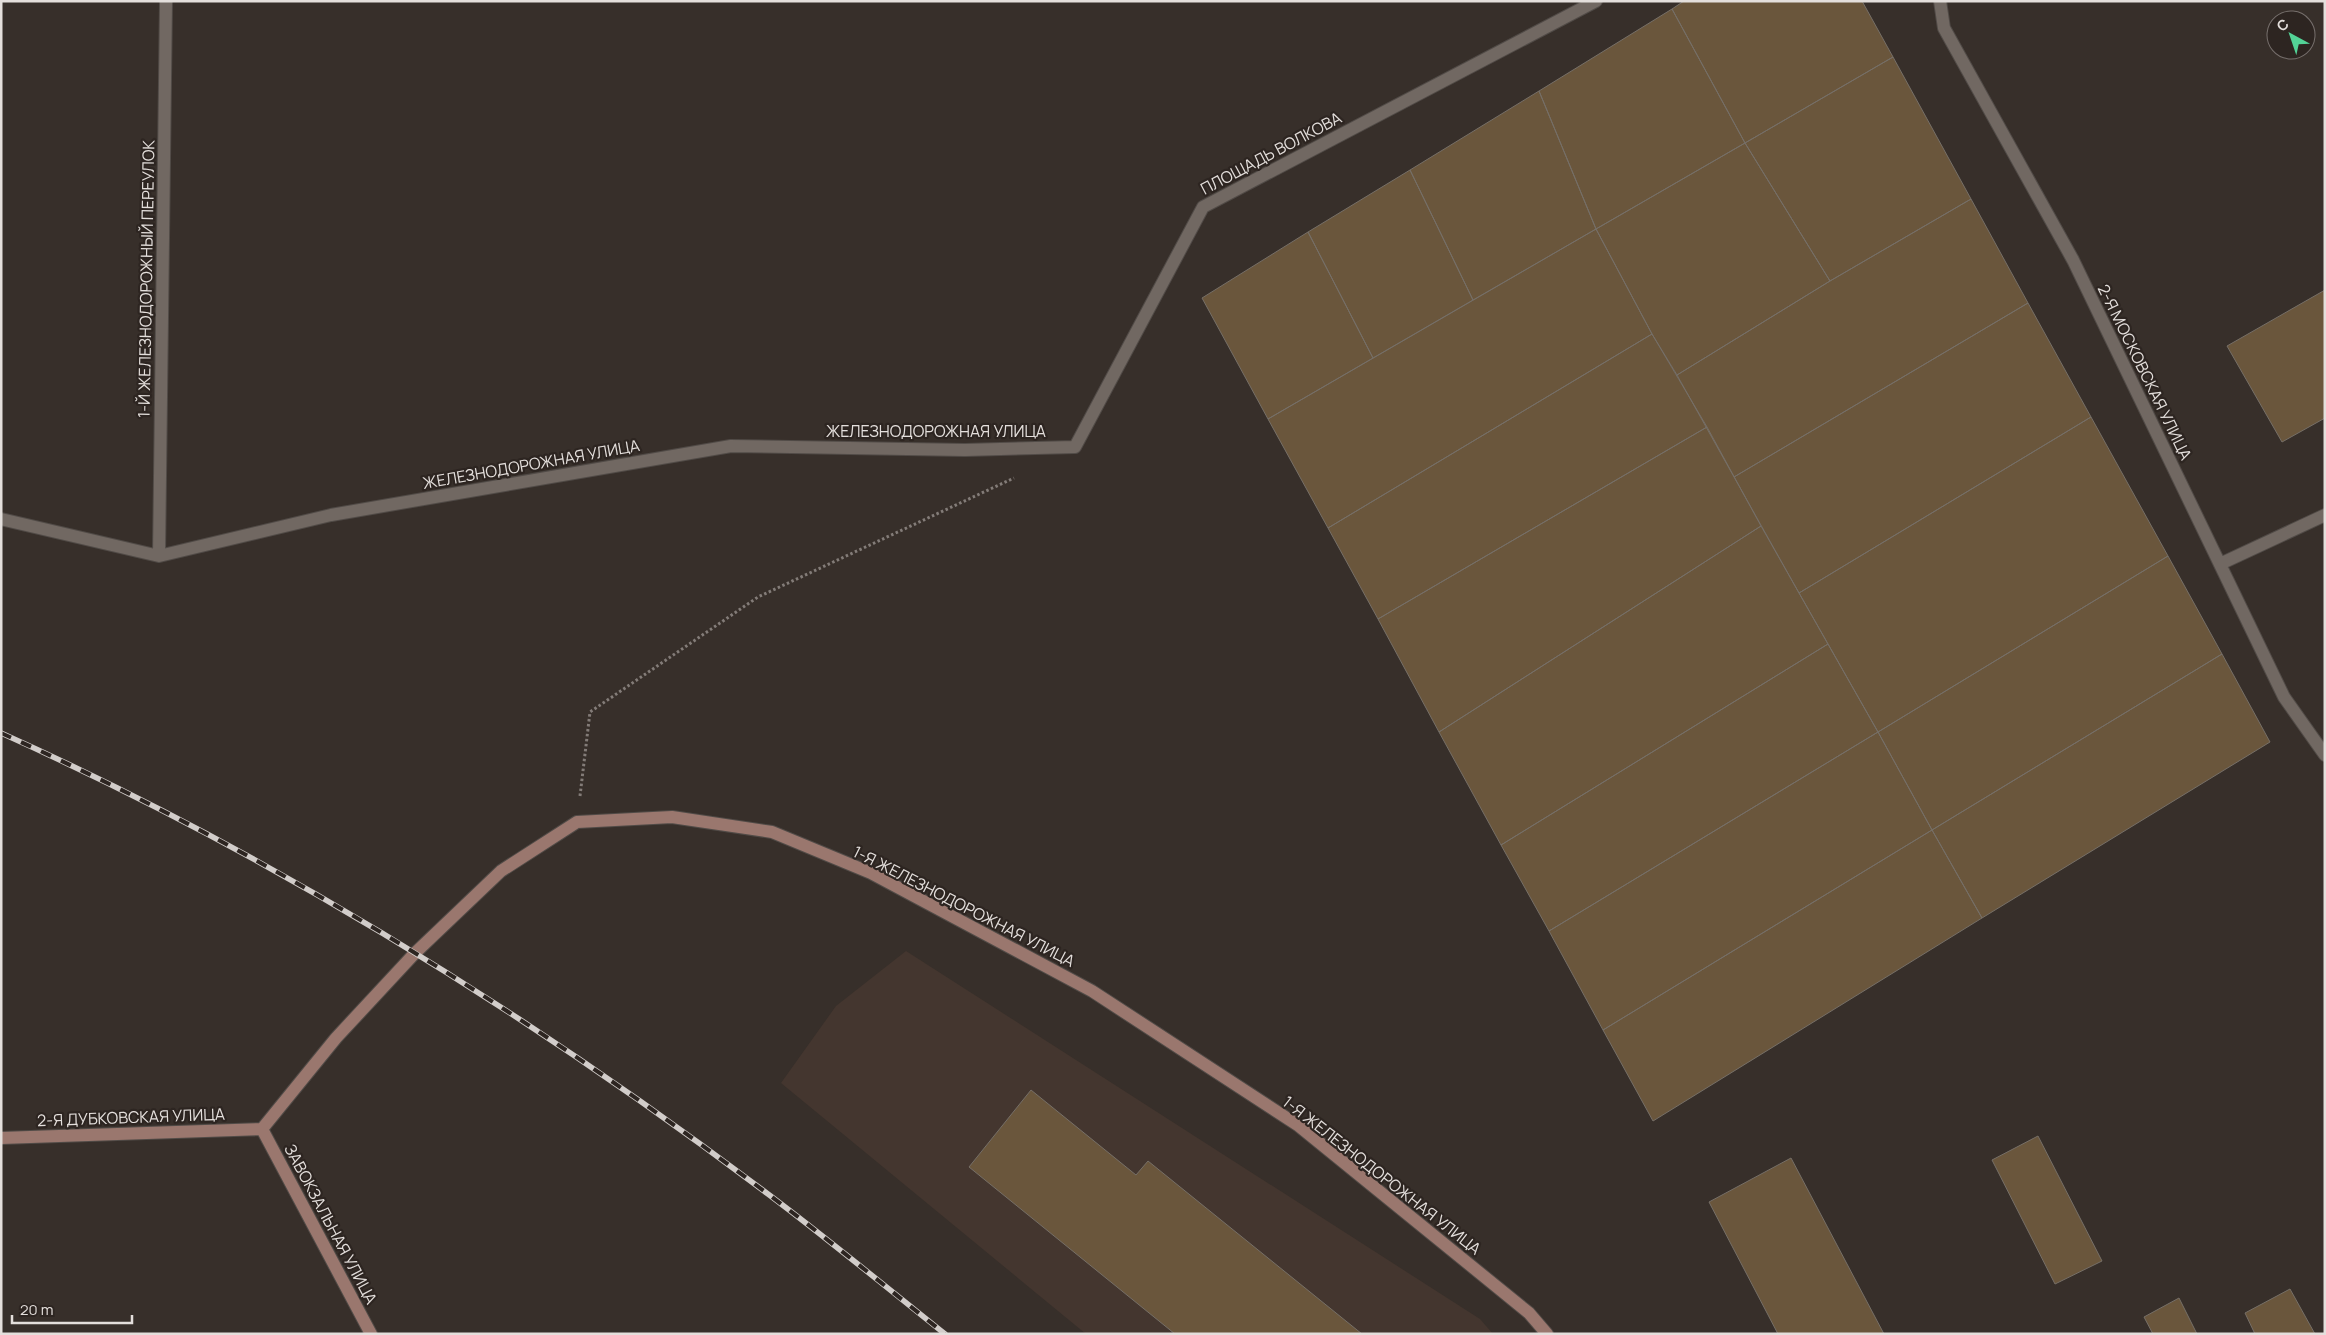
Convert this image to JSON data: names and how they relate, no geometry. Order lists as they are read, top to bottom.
{
  "streets": {
    "main road": ["1-Я ЖЕЛЕЗНОДОРОЖНАЯ УЛИЦА", "2-Я ДУБКОВСКАЯ УЛИЦА", "ЗАВОКЗАЛЬНАЯ УЛИЦА"],
    "street": [
      "ПЛОЩАДЬ ВОЛКОВА",
      "1-Й ЖЕЛЕЗНОДОРОЖНЫЙ ПЕРЕУЛОК",
      "2-Я МОСКОВСКАЯ УЛИЦА",
      "ЖЕЛЕЗНОДОРОЖНАЯ УЛИЦА"
    ]
  },
  "crossings": [
    ["ПЛОЩАДЬ ВОЛКОВА", "ЖЕЛЕЗНОДОРОЖНАЯ УЛИЦА"],
    ["1-Й ЖЕЛЕЗНОДОРОЖНЫЙ ПЕРЕУЛОК", "ЖЕЛЕЗНОДОРОЖНАЯ УЛИЦА"],
    ["1-Я ЖЕЛЕЗНОДОРОЖНАЯ УЛИЦА", "2-Я ДУБКОВСКАЯ УЛИЦА"],
    ["1-Я ЖЕЛЕЗНОДОРОЖНАЯ УЛИЦА", "ЗАВОКЗАЛЬНАЯ УЛИЦА"],
    ["2-Я ДУБКОВСКАЯ УЛИЦА", "ЗАВОКЗАЛЬНАЯ УЛИЦА"]
  ],
  "scale_bar": "20 m",
  "north": "top left"
}
